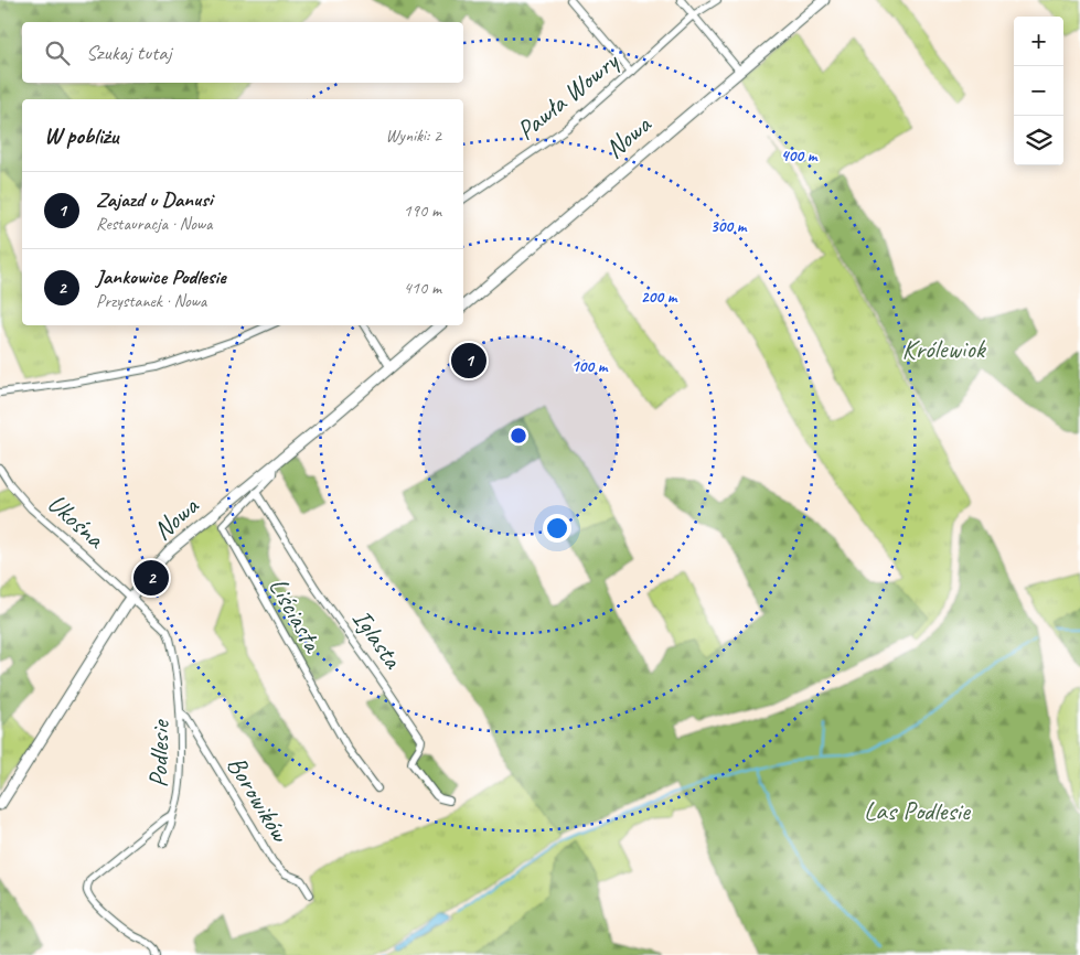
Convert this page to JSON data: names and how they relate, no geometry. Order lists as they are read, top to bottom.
{
  "streets": {
    "street": [
      "Pawła Wowry",
      "Nowa",
      "Ukośna",
      "Liściasta",
      "Iglasta",
      "Podlesie",
      "Borowików"
    ]
  },
  "crossings": [
    ["Nowa", "Ukośna"],
    ["Nowa", "Liściasta"],
    ["Nowa", "Podlesie"],
    ["Ukośna", "Podlesie"],
    ["Liściasta", "Iglasta"],
    ["Podlesie", "Borowików"]
  ],
  "parks": ["Królewiok", "Las Podlesie"],
  "page": {
    "map_buttons": ["+", "−"],
    "search": "Szukaj tutaj",
    "heading": ["W pobliżu", "Wyniki: 2"],
    "list": [
      {
        "mark": "1",
        "name": "Zajazd u Danusi",
        "note": "Restauracja · Nowa",
        "value": "190 m"
      },
      {
        "mark": "2",
        "name": "Jankowice Podlesie",
        "note": "Przystanek · Nowa",
        "value": "410 m"
      }
    ],
    "pins": ["1", "2"]
  },
  "rings": [
    "400 m",
    "300 m",
    "200 m",
    "100 m"
  ]
}
